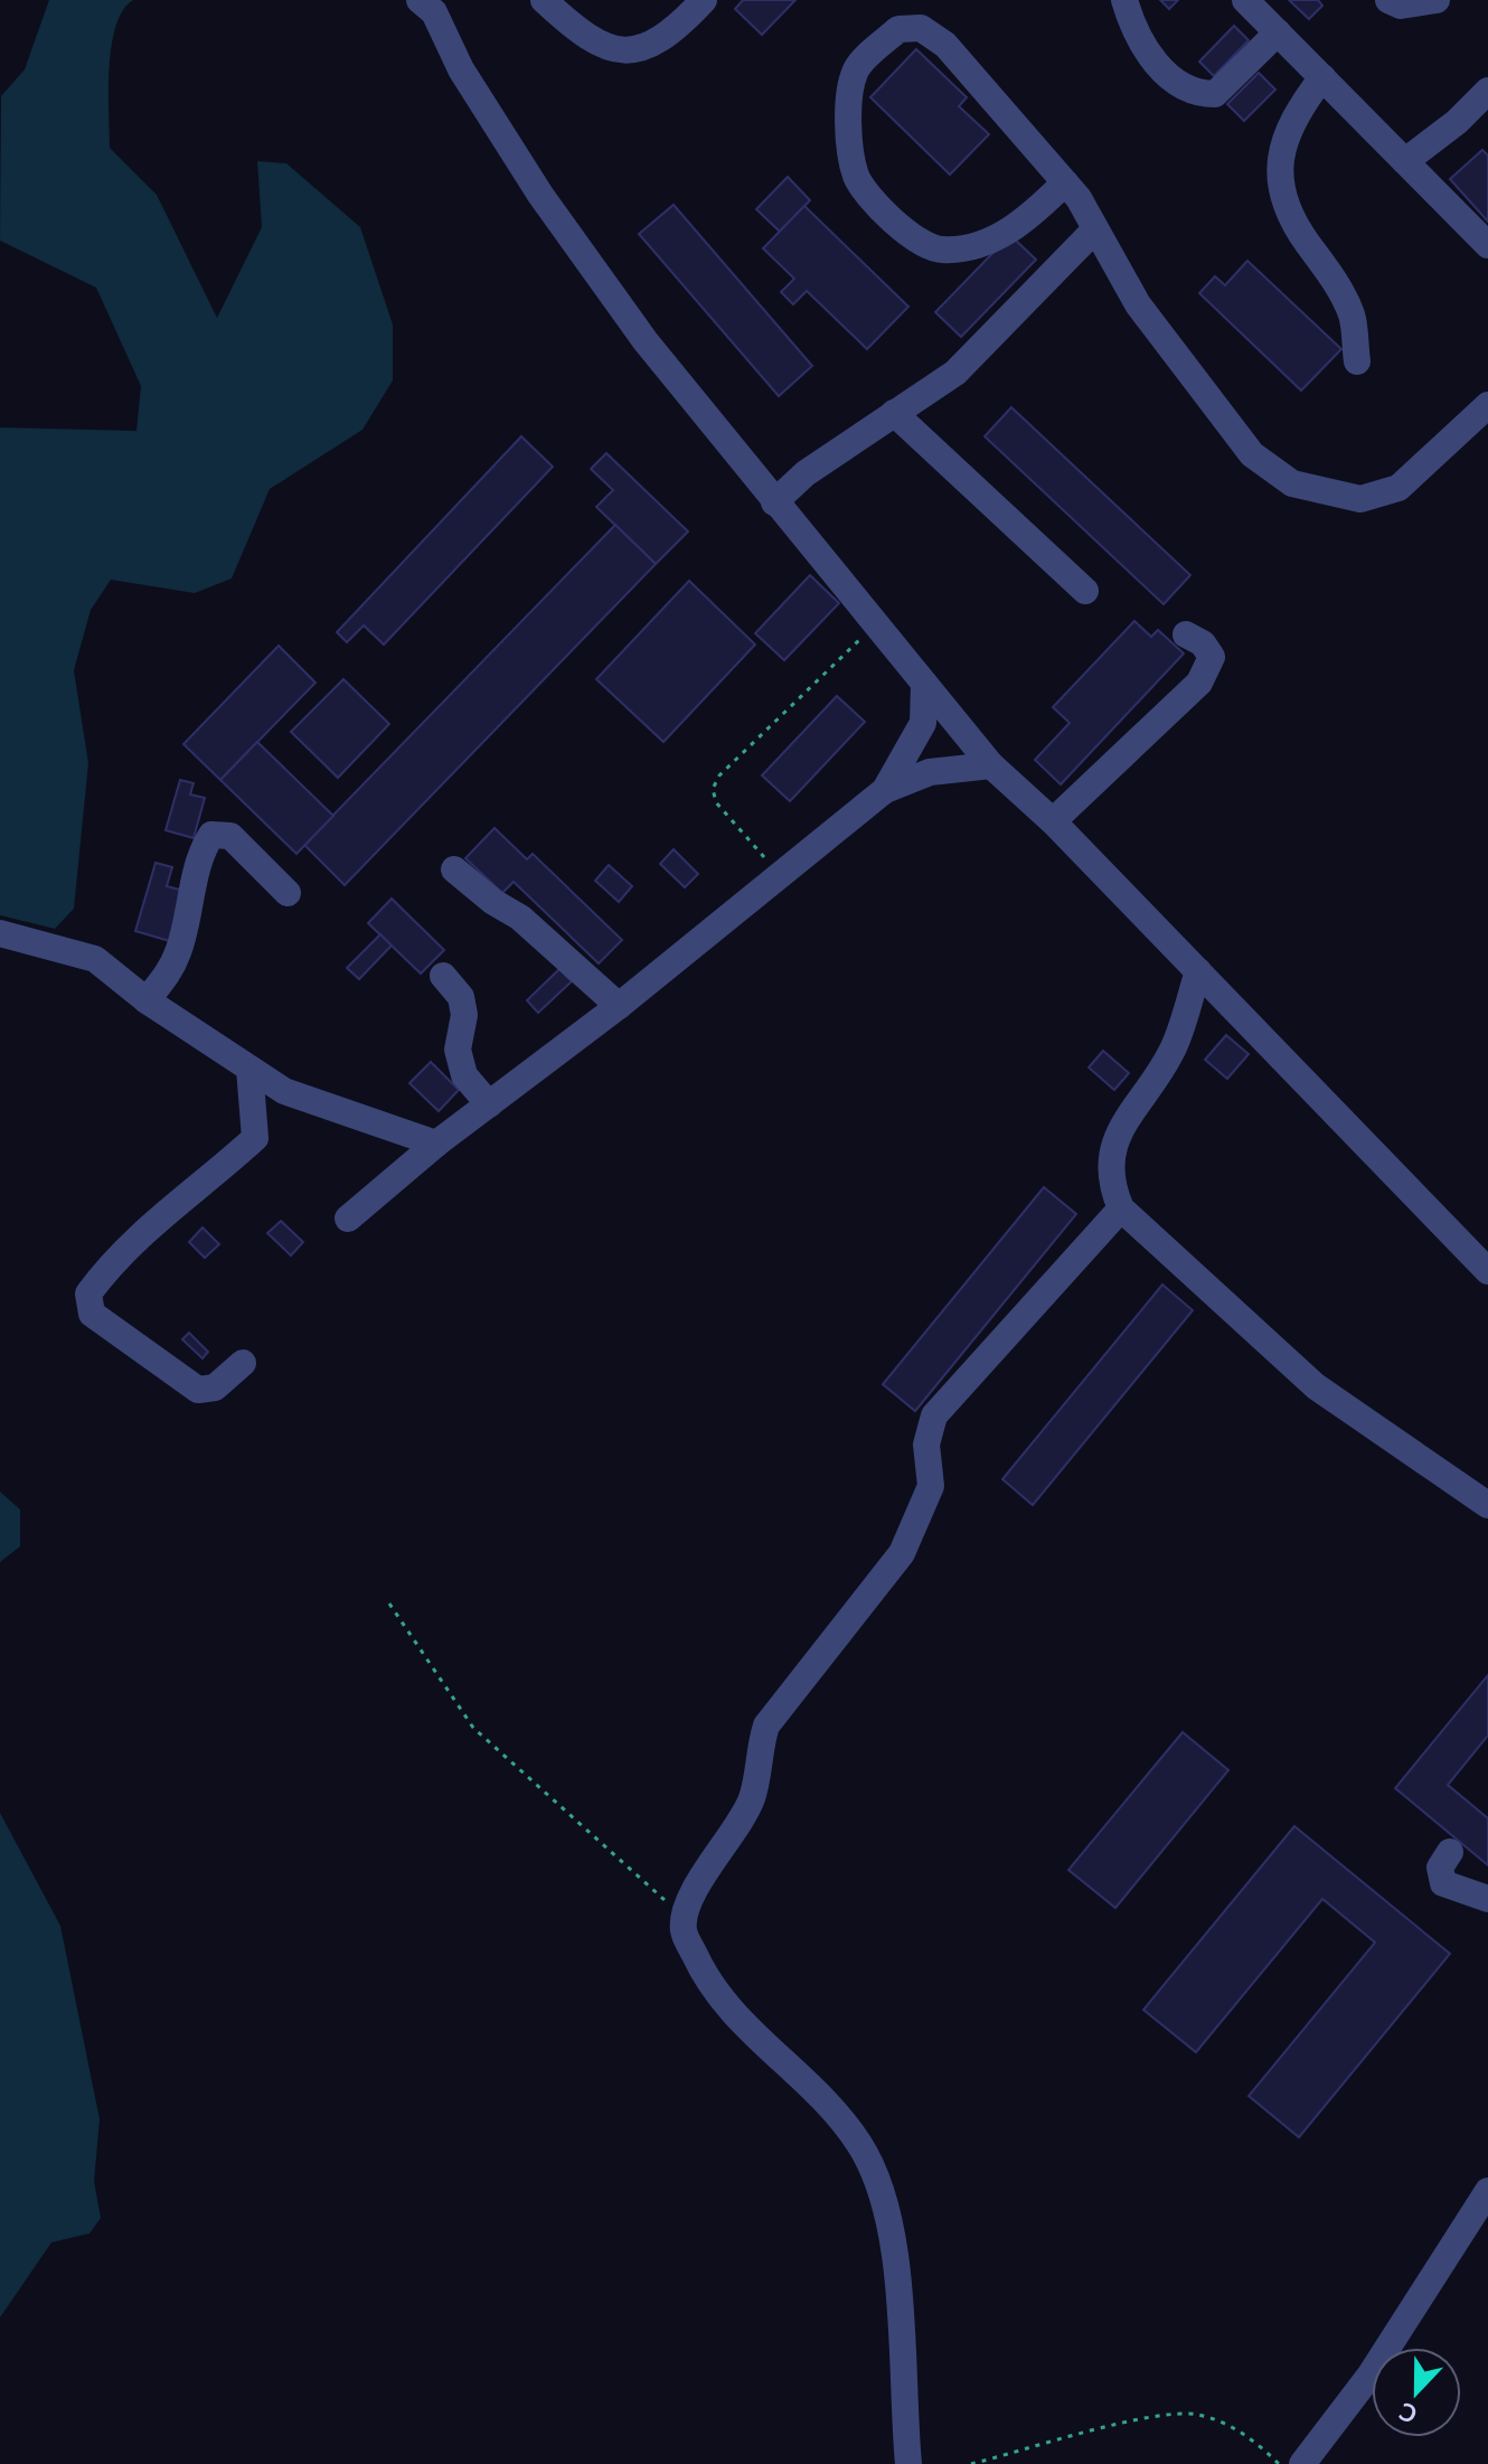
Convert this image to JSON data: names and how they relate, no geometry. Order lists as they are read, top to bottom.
{
  "north": "bottom"
}
